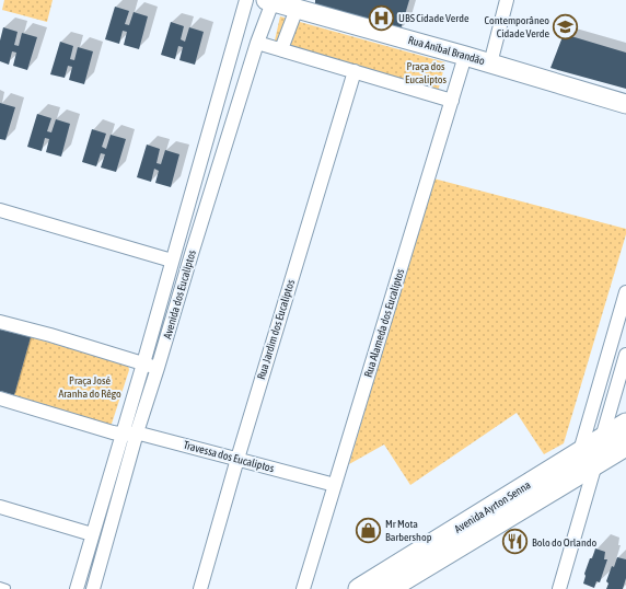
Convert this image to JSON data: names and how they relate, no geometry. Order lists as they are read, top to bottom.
{
  "streets": {
    "main road": ["Avenida Ayrton Senna"],
    "street": [
      "Rua Aníbal Brandão",
      "Avenida dos Eucaliptos",
      "Rua Alameda dos Eucaliptos",
      "Rua Jardim dos Eucaliptos",
      "Travessa dos Eucaliptos"
    ]
  },
  "crossings": [
    ["Rua Aníbal Brandão", "Avenida dos Eucaliptos"],
    ["Rua Aníbal Brandão", "Rua Alameda dos Eucaliptos"],
    ["Avenida dos Eucaliptos", "Travessa dos Eucaliptos"],
    ["Rua Alameda dos Eucaliptos", "Travessa dos Eucaliptos"],
    ["Rua Jardim dos Eucaliptos", "Travessa dos Eucaliptos"]
  ],
  "parks": ["Praça dos Eucaliptos", "Praça José Aranha do Rêgo"],
  "places": {
    "hospital": ["UBS Cidade Verde"],
    "school or university": ["Contemporâneo Cidade Verde"],
    "shop": ["Mr Mota Barbershop"],
    "restaurant": ["Bolo do Orlando"]
  }
}
